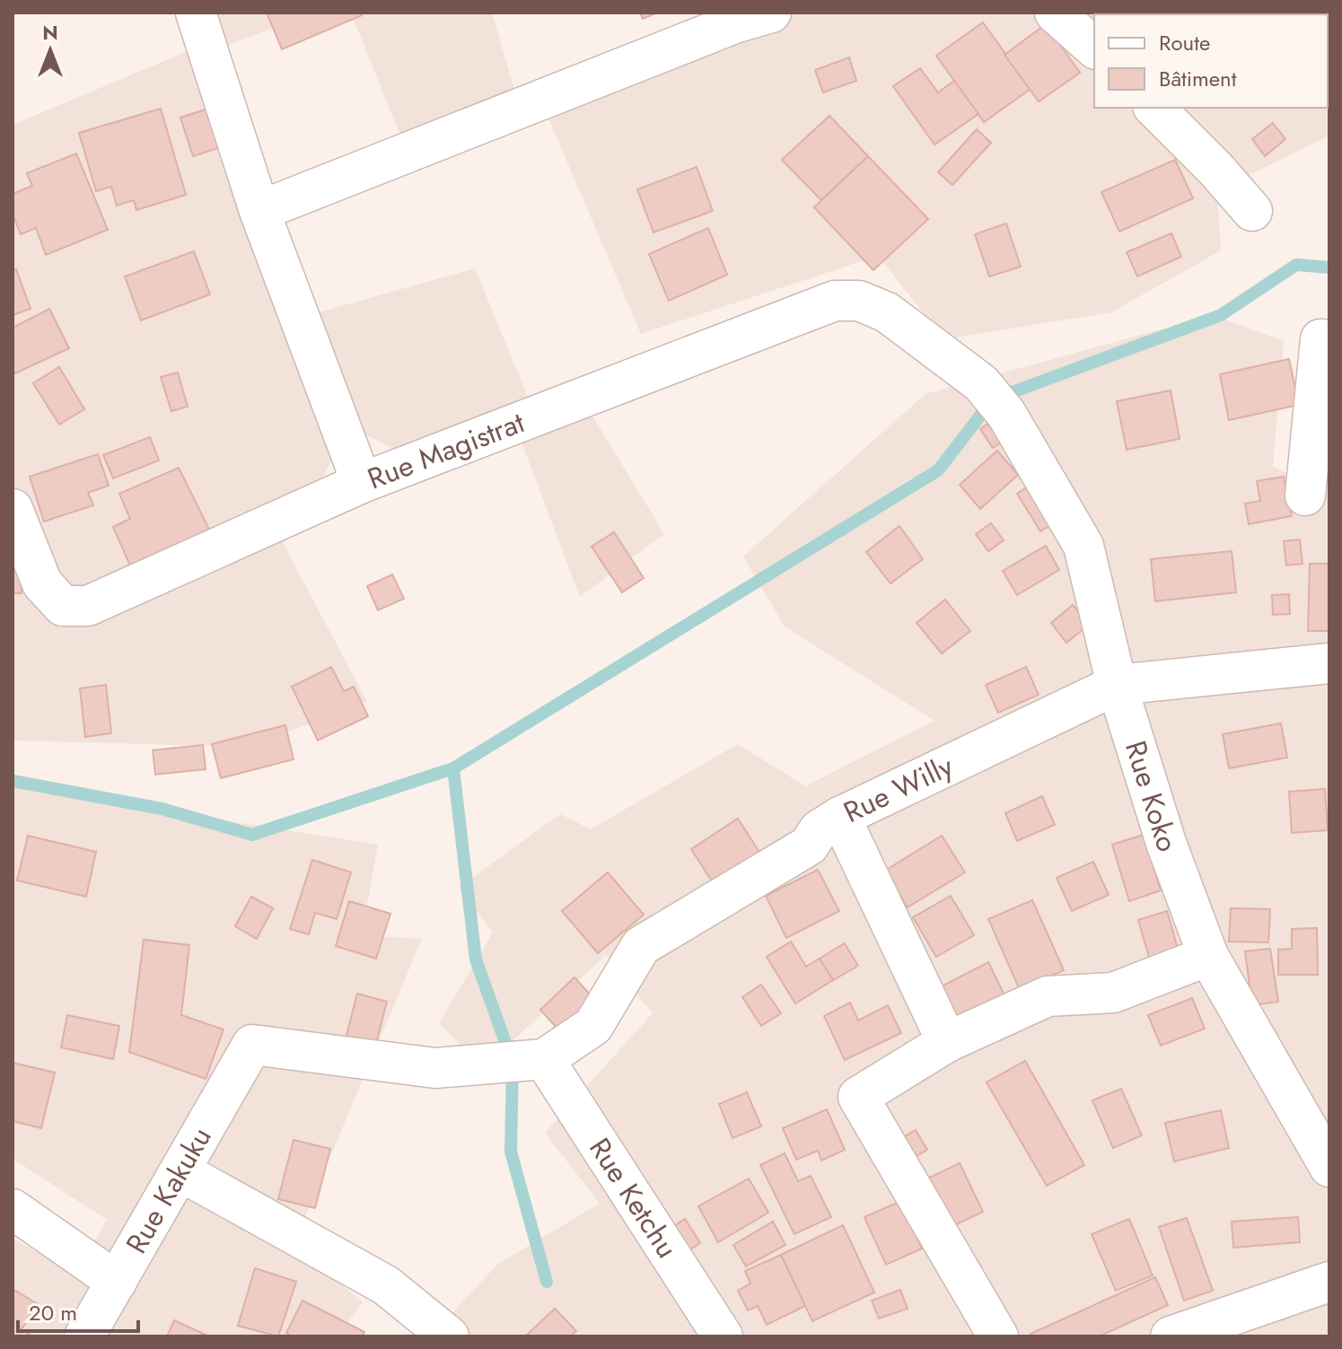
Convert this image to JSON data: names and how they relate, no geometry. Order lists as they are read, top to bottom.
{
  "streets": {
    "street": [
      "Rue Magistrat",
      "Rue Willy",
      "Rue Koko",
      "Rue Kakuku",
      "Rue Ketchu"
    ]
  },
  "crossings": [
    ["Rue Magistrat", "Rue Koko"],
    ["Rue Willy", "Rue Koko"],
    ["Rue Willy", "Rue Kakuku"],
    ["Rue Willy", "Rue Ketchu"],
    ["Rue Kakuku", "Rue Ketchu"]
  ],
  "legend": ["Route", "Bâtiment"],
  "scale_bar": "20 m",
  "north": "top"
}
